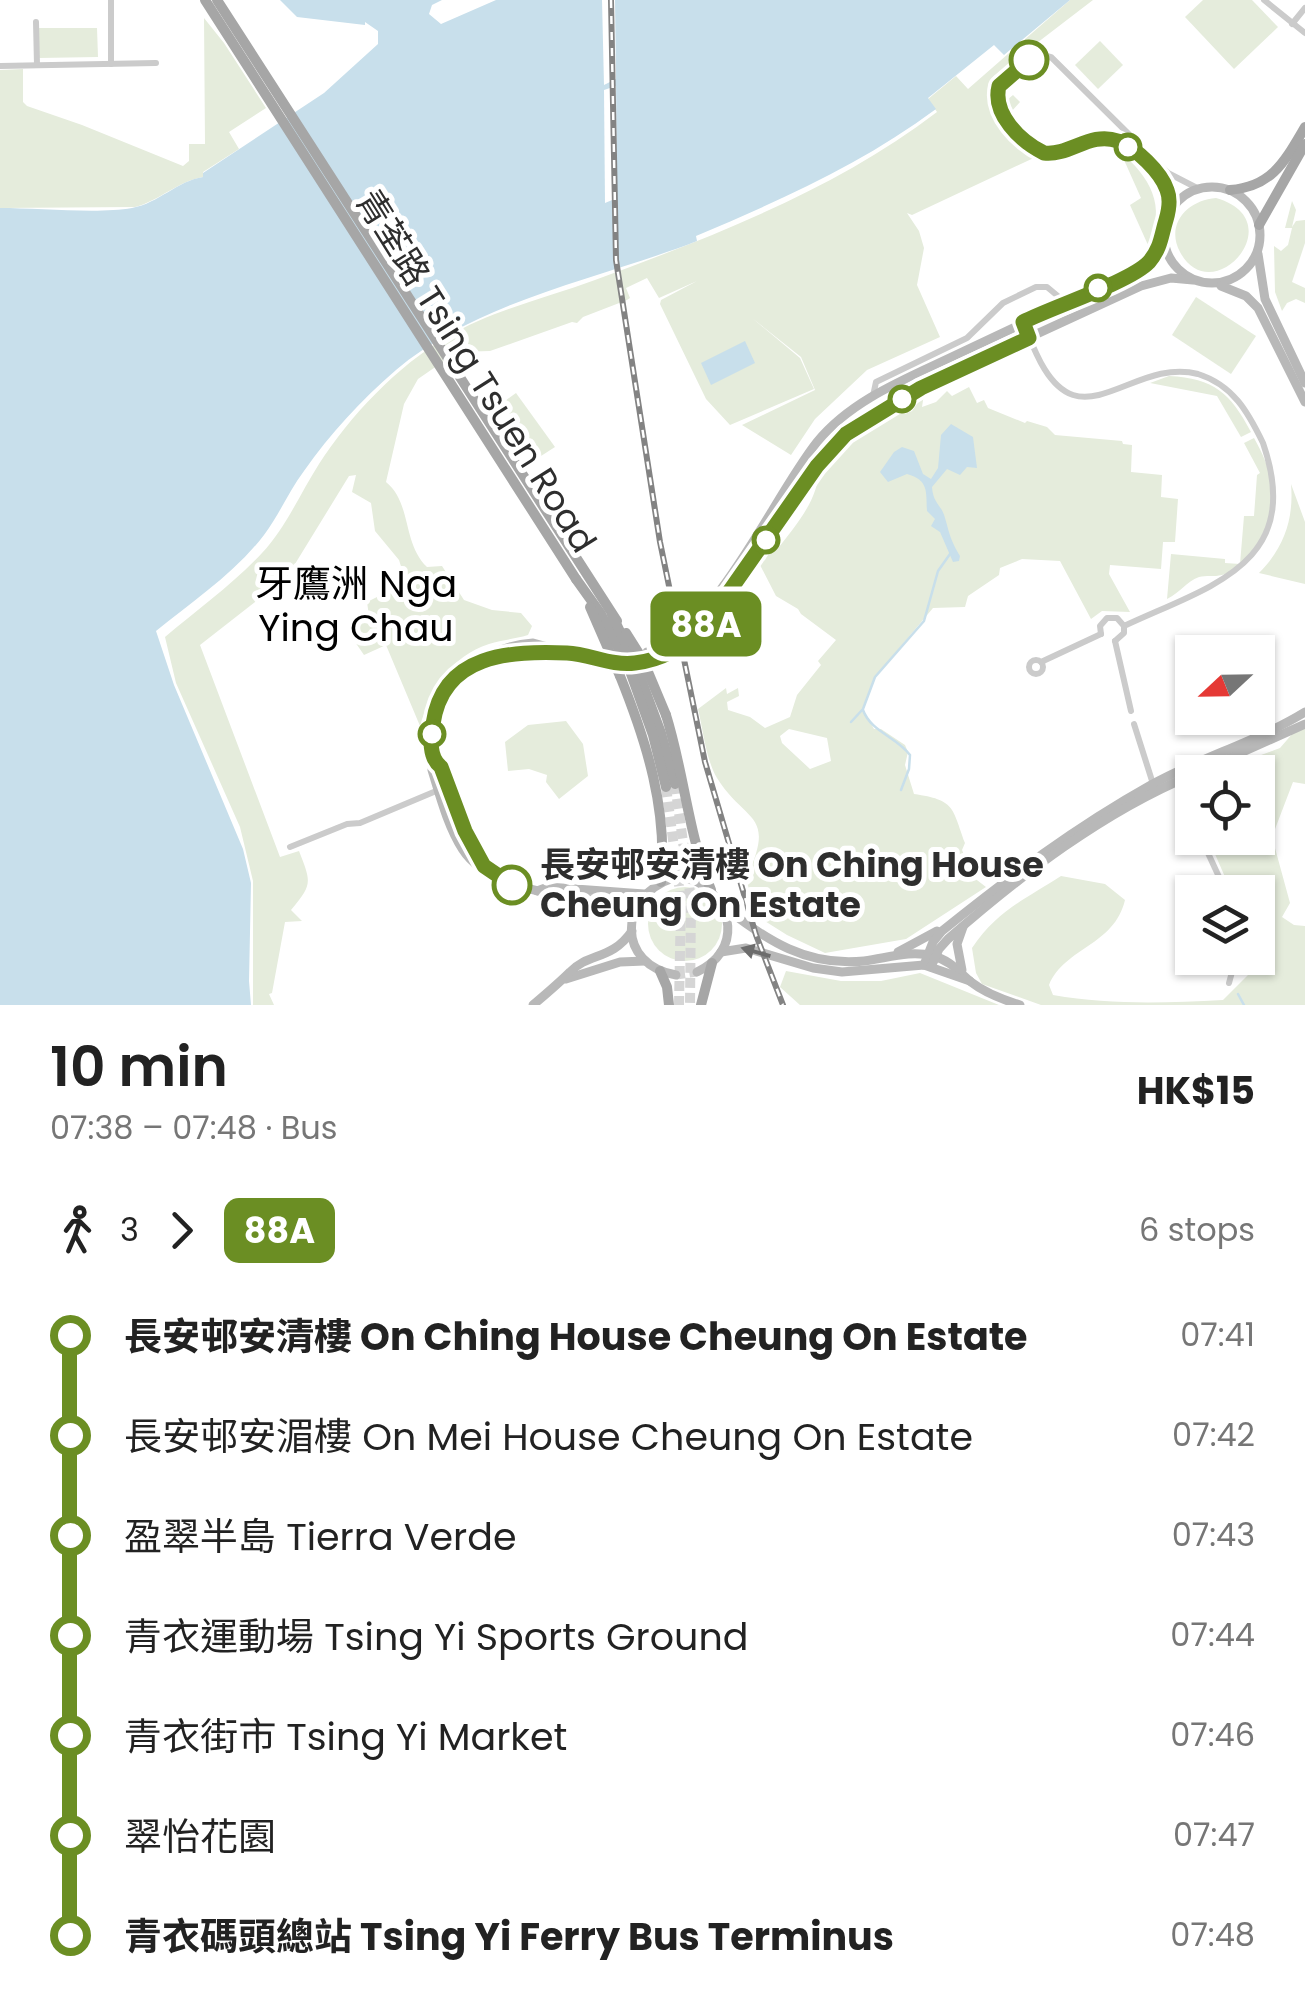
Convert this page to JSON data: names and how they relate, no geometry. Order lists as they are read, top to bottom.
{
  "streets": {
    "main road": ["青荃路 Tsing Tsuen Road"]
  },
  "districts": ["牙鷹洲 Nga Ying Chau"],
  "places": ["長安邨安清樓 On Ching House Cheung On Estate"],
  "lines": ["bus line 88A"],
  "north": "left",
  "page": {
    "on_map": "88A",
    "heading": ["10 min", "07:38 – 07:48 · Bus", "HK$15"],
    "legs": ["3", "88A", "6 stops"],
    "list": [
      {
        "name": "長安邨安清樓 On Ching House Cheung On Estate",
        "value": "07:41"
      },
      {
        "name": "長安邨安湄樓 On Mei House Cheung On Estate",
        "value": "07:42"
      },
      {
        "name": "盈翠半島 Tierra Verde",
        "value": "07:43"
      },
      {
        "name": "青衣運動場 Tsing Yi Sports Ground",
        "value": "07:44"
      },
      {
        "name": "青衣街市 Tsing Yi Market",
        "value": "07:46"
      },
      {
        "name": "翠怡花園",
        "value": "07:47"
      },
      {
        "name": "青衣碼頭總站 Tsing Yi Ferry Bus Terminus",
        "value": "07:48"
      }
    ]
  }
}
